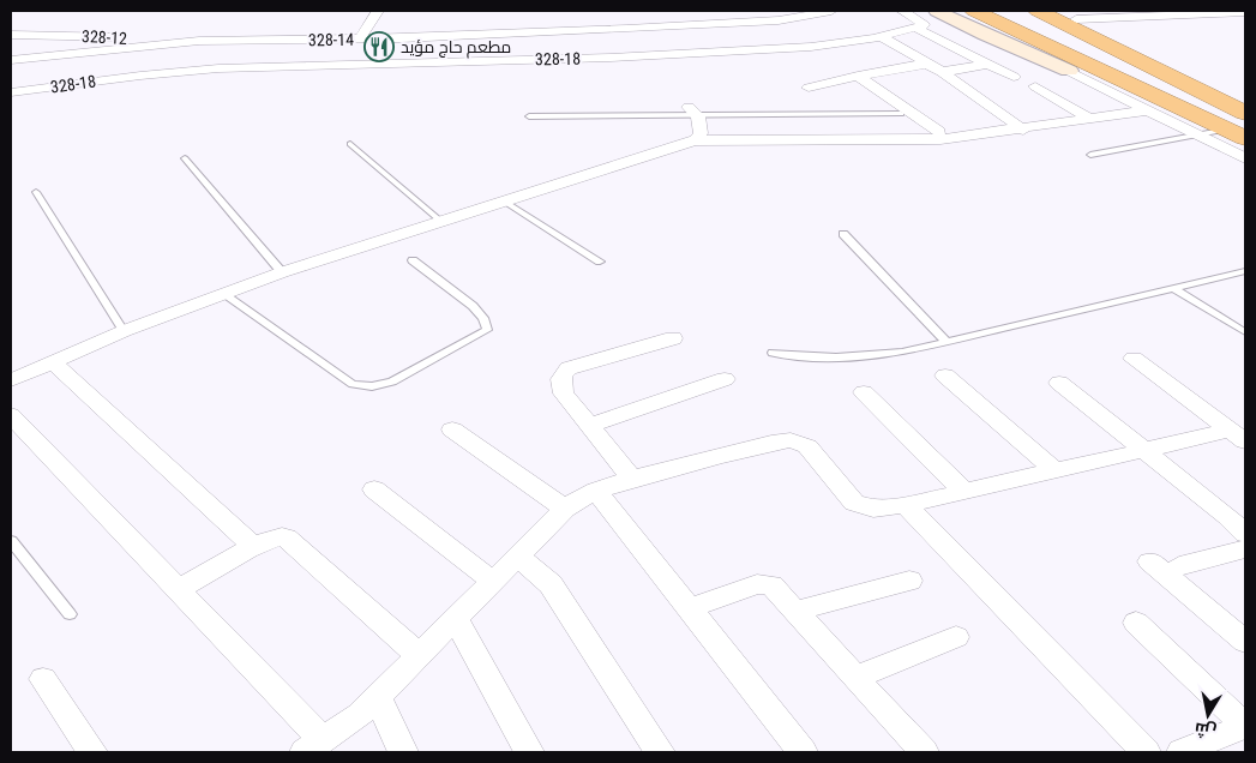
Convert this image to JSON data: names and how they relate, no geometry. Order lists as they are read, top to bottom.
{
  "streets": {
    "street": ["328-12", "328-14", "328-18"]
  },
  "crossings": [
    ["328-12", "328-14"],
    ["328-14", "328-18"]
  ],
  "places": {
    "restaurant": ["مطعم حاج مؤيد"]
  },
  "north": "bottom"
}
